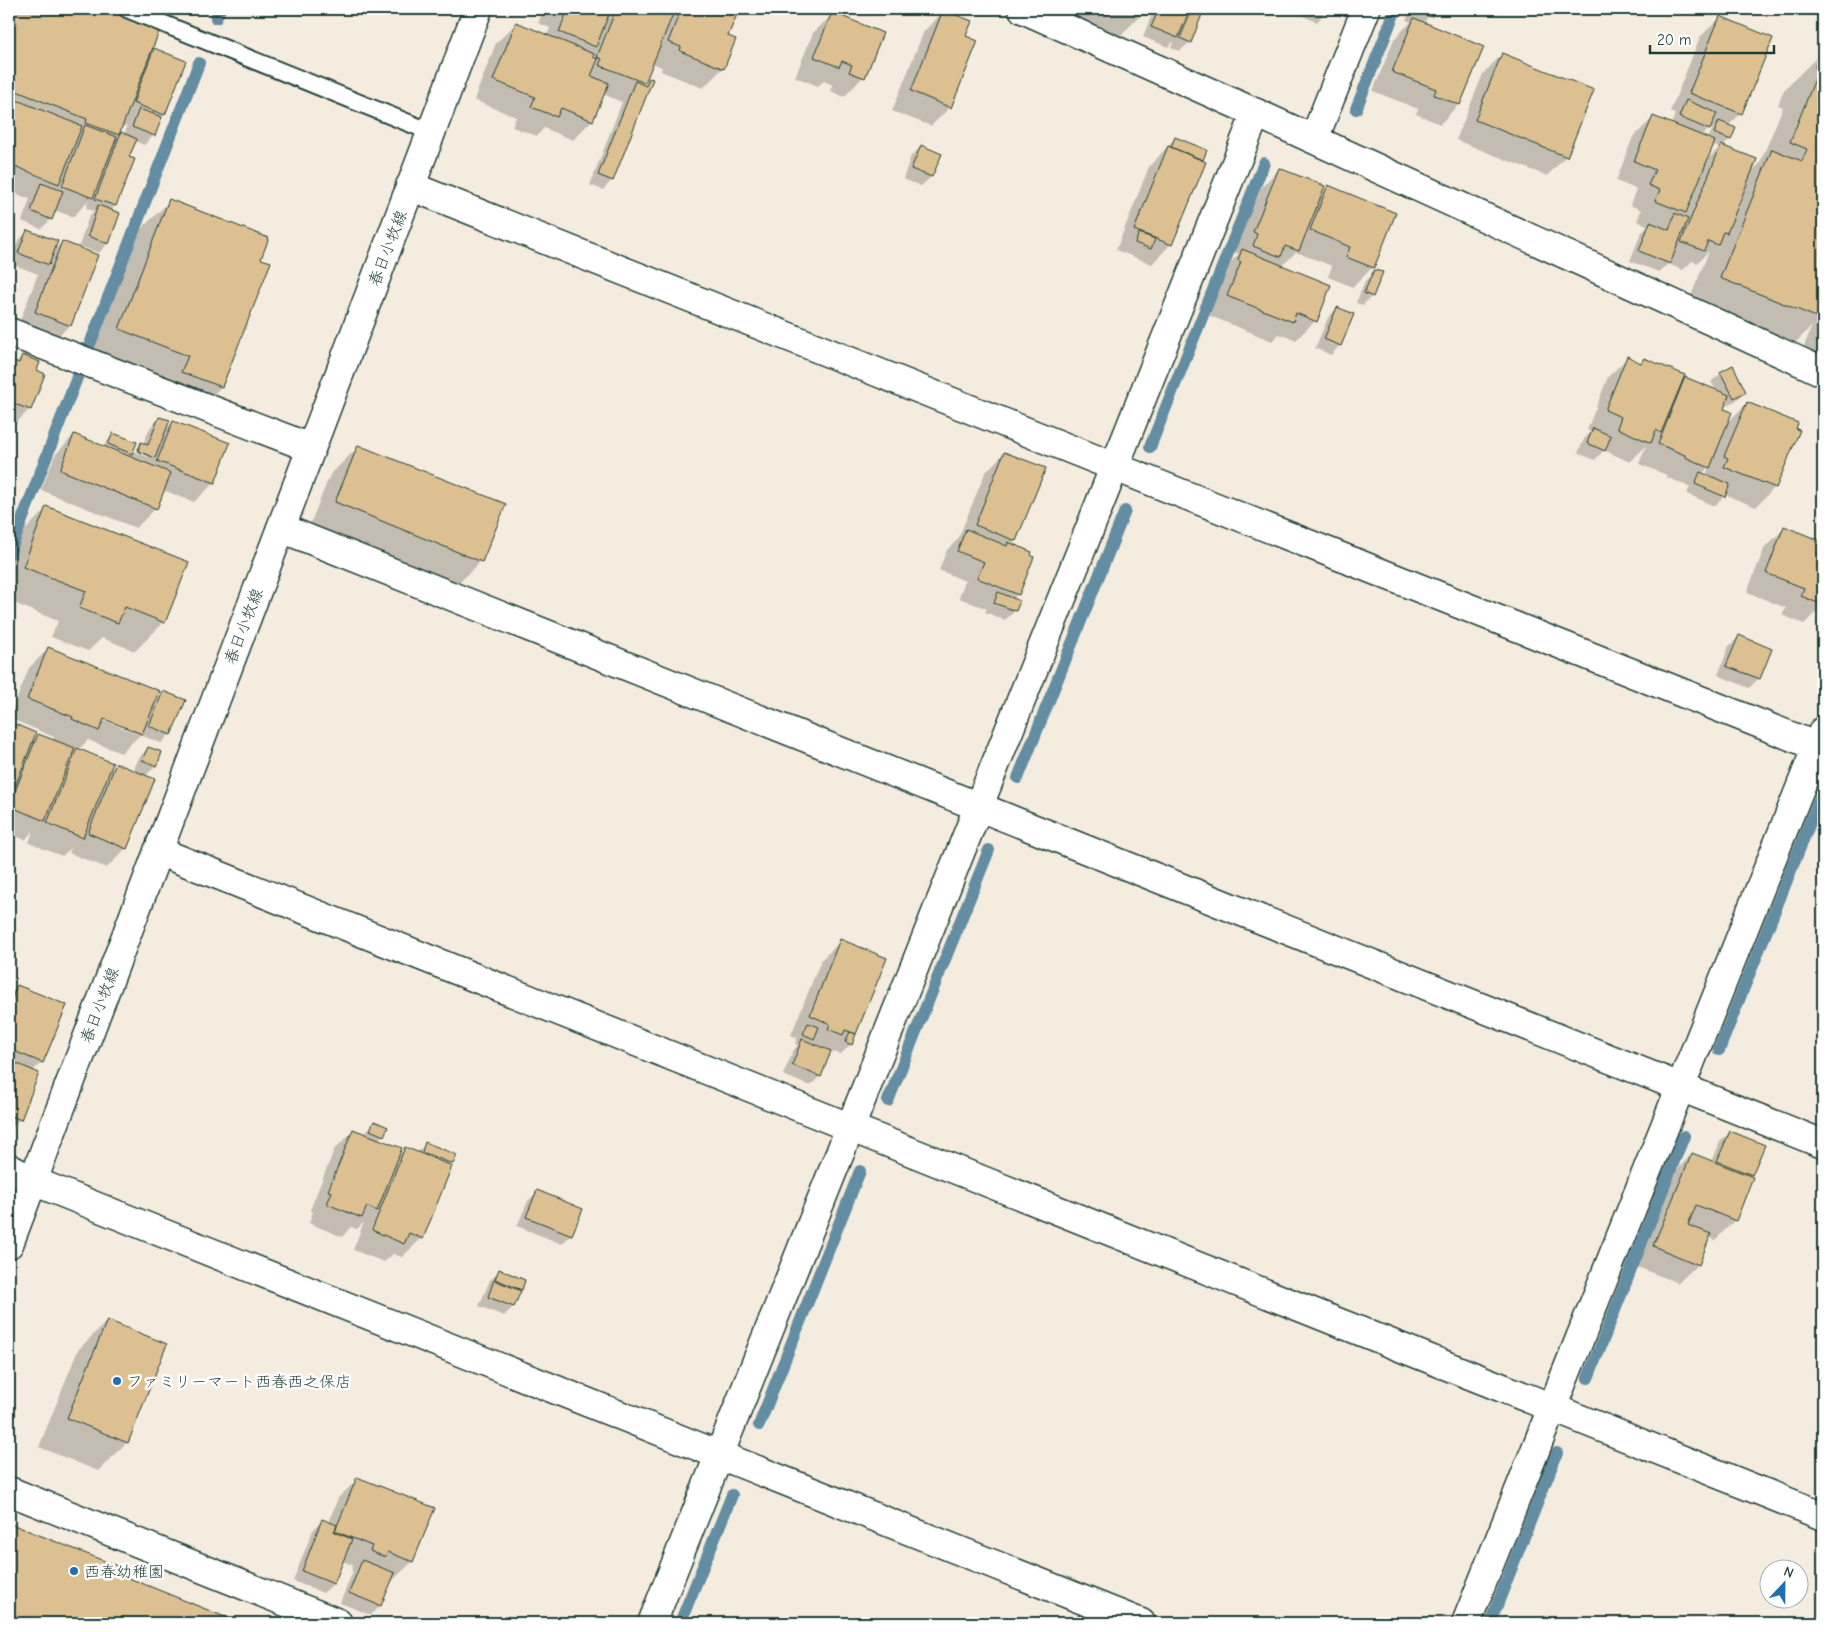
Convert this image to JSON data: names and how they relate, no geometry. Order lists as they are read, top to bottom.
{
  "streets": {
    "street": ["春日小牧線"]
  },
  "places": ["ファミリーマート西春西之保店", "西春幼稚園"],
  "scale_bar": "20 m",
  "north": "top"
}
